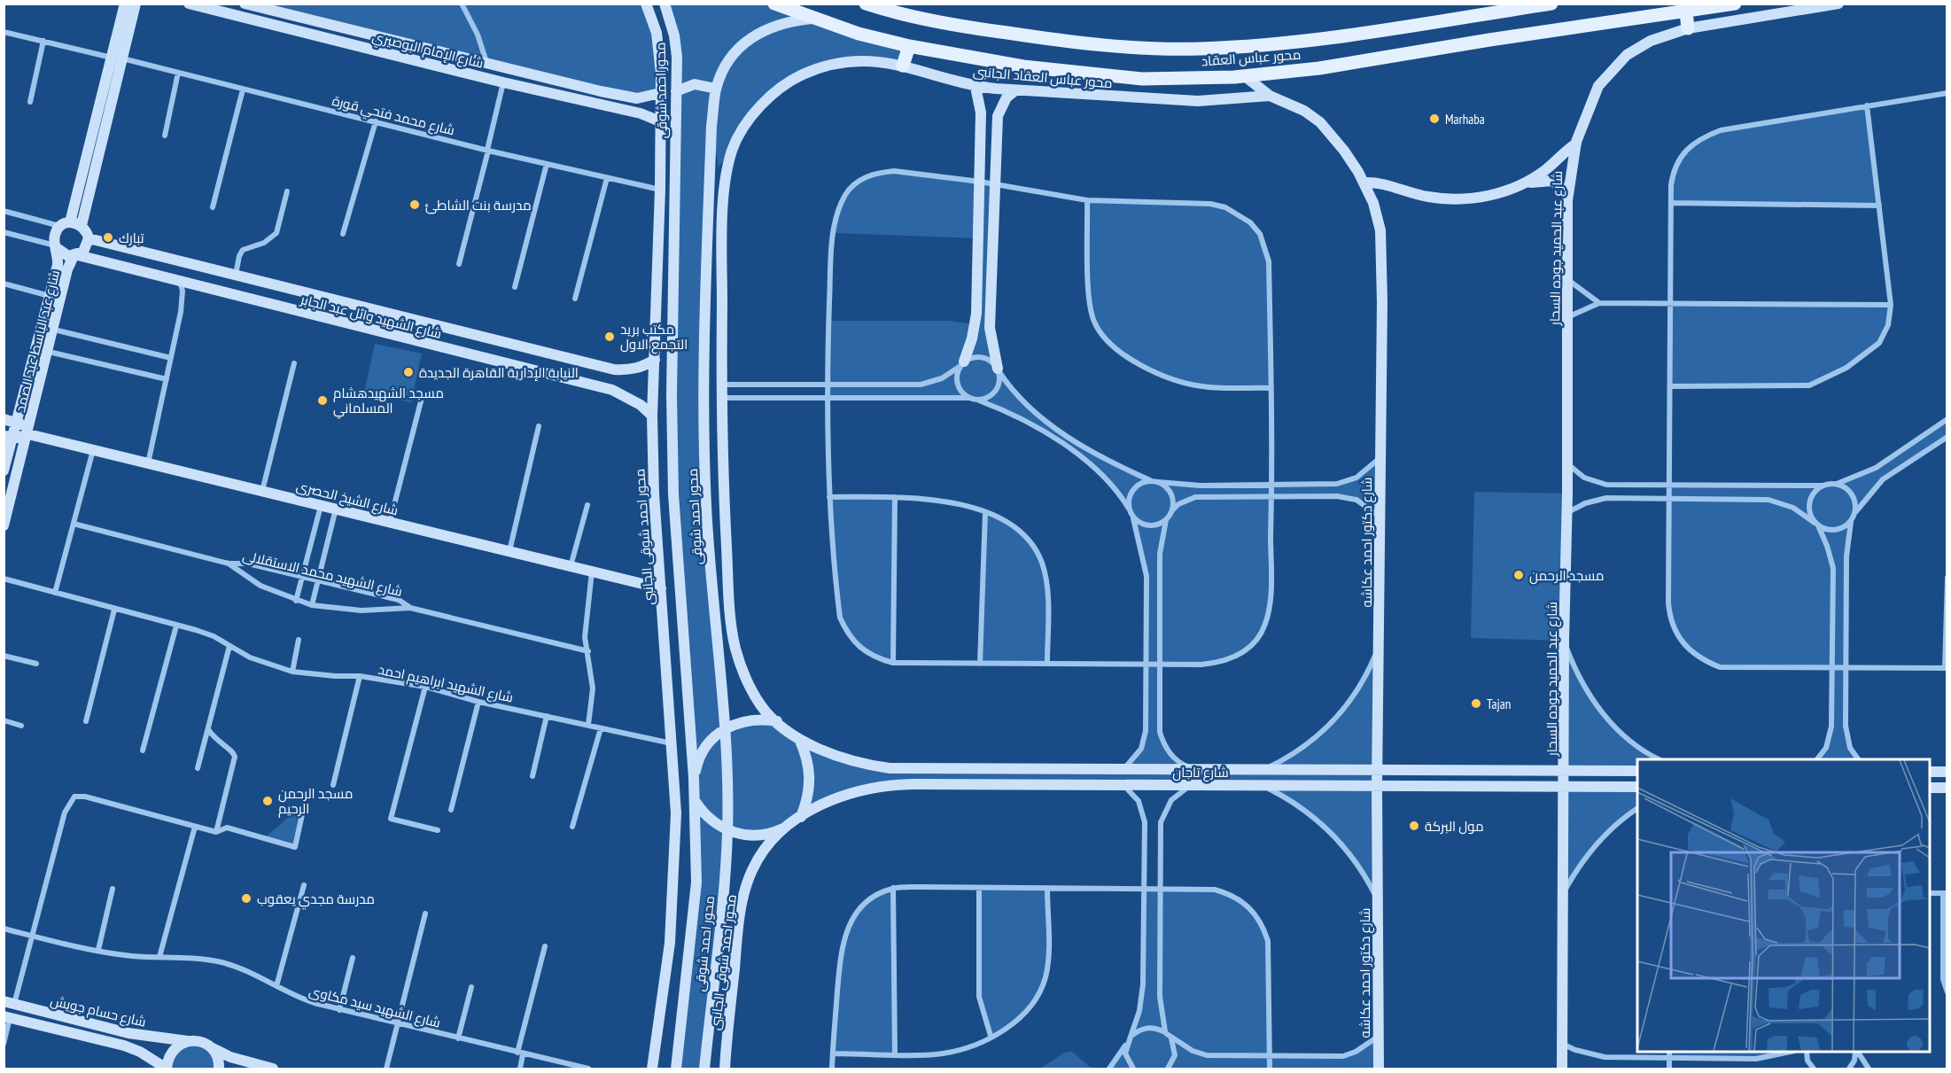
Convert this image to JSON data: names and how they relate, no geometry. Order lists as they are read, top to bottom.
{
  "streets": {
    "main road": ["محور عباس العقاد"],
    "street": [
      "شارع الإمام البوصيري",
      "محور عباس العقاد الجانبى",
      "محور احمد شوقى",
      "شارع محمد فتحي قورة",
      "شارع عبد الحميد جوده السحار",
      "شارع الشهيد وائل عبد الجابر",
      "شارع عبد الباسط عبد الصمد",
      "شارع الشيخ الحصرى",
      "محور احمد شوقى الجانبى",
      "شارع دكتور احمد عكاشه",
      "شارع الشهيد محمد الاستقلالى",
      "شارع الشهيد ابراهيم احمد",
      "شارع تاجان",
      "شارع الشهيد سيد مكاوى",
      "شارع حسام جويش"
    ]
  },
  "crossings": [
    ["شارع الإمام البوصيري", "محور احمد شوقى الجانبى"],
    ["محور عباس العقاد", "محور احمد شوقى"],
    ["محور عباس العقاد", "شارع دكتور احمد عكاشه"],
    ["محور عباس العقاد الجانبى", "شارع دكتور احمد عكاشه"],
    ["محور احمد شوقى", "شارع تاجان"],
    ["شارع محمد فتحي قورة", "محور احمد شوقى الجانبى"],
    ["شارع عبد الحميد جوده السحار", "شارع تاجان"],
    ["شارع الشهيد وائل عبد الجابر", "شارع عبد الباسط عبد الصمد"],
    ["شارع الشهيد وائل عبد الجابر", "محور احمد شوقى الجانبى"],
    ["شارع عبد الباسط عبد الصمد", "شارع الشيخ الحصرى"],
    ["شارع الشيخ الحصرى", "محور احمد شوقى الجانبى"],
    ["محور احمد شوقى الجانبى", "شارع الشهيد ابراهيم احمد"],
    ["محور احمد شوقى الجانبى", "شارع تاجان"],
    ["شارع دكتور احمد عكاشه", "شارع تاجان"]
  ],
  "places": [
    "Marhaba",
    "مدرسة بنت الشاطئ",
    "تبارك",
    "مكتب بريد التجمع الاول",
    "النيابة الإدارية القاهرة الجديدة",
    "مسجد الشهيدهشام المسلماني",
    "مسجد الرحمن",
    "Tajan",
    "مسجد الرحمن الرحيم",
    "مول البركة",
    "مدرسة مجدي يعقوب"
  ]
}
